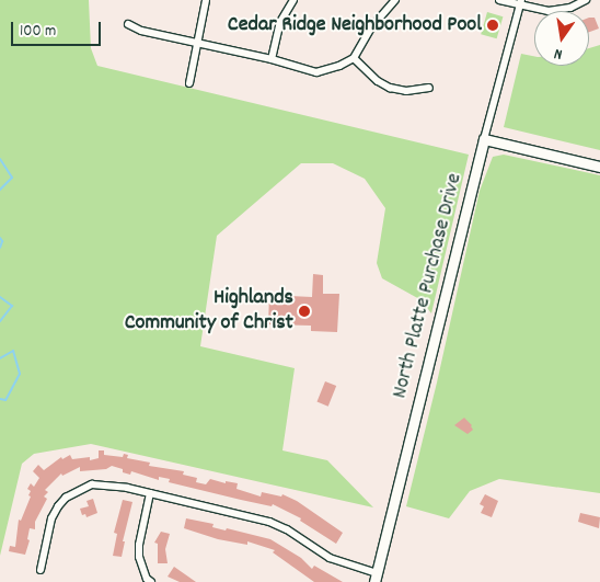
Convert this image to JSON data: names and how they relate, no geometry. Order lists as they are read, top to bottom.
{
  "streets": {
    "street": ["North Platte Purchase Drive"]
  },
  "places": ["Cedar Ridge Neighborhood Pool", "Highlands Community of Christ"],
  "scale_bar": "100 m",
  "north": "bottom"
}
